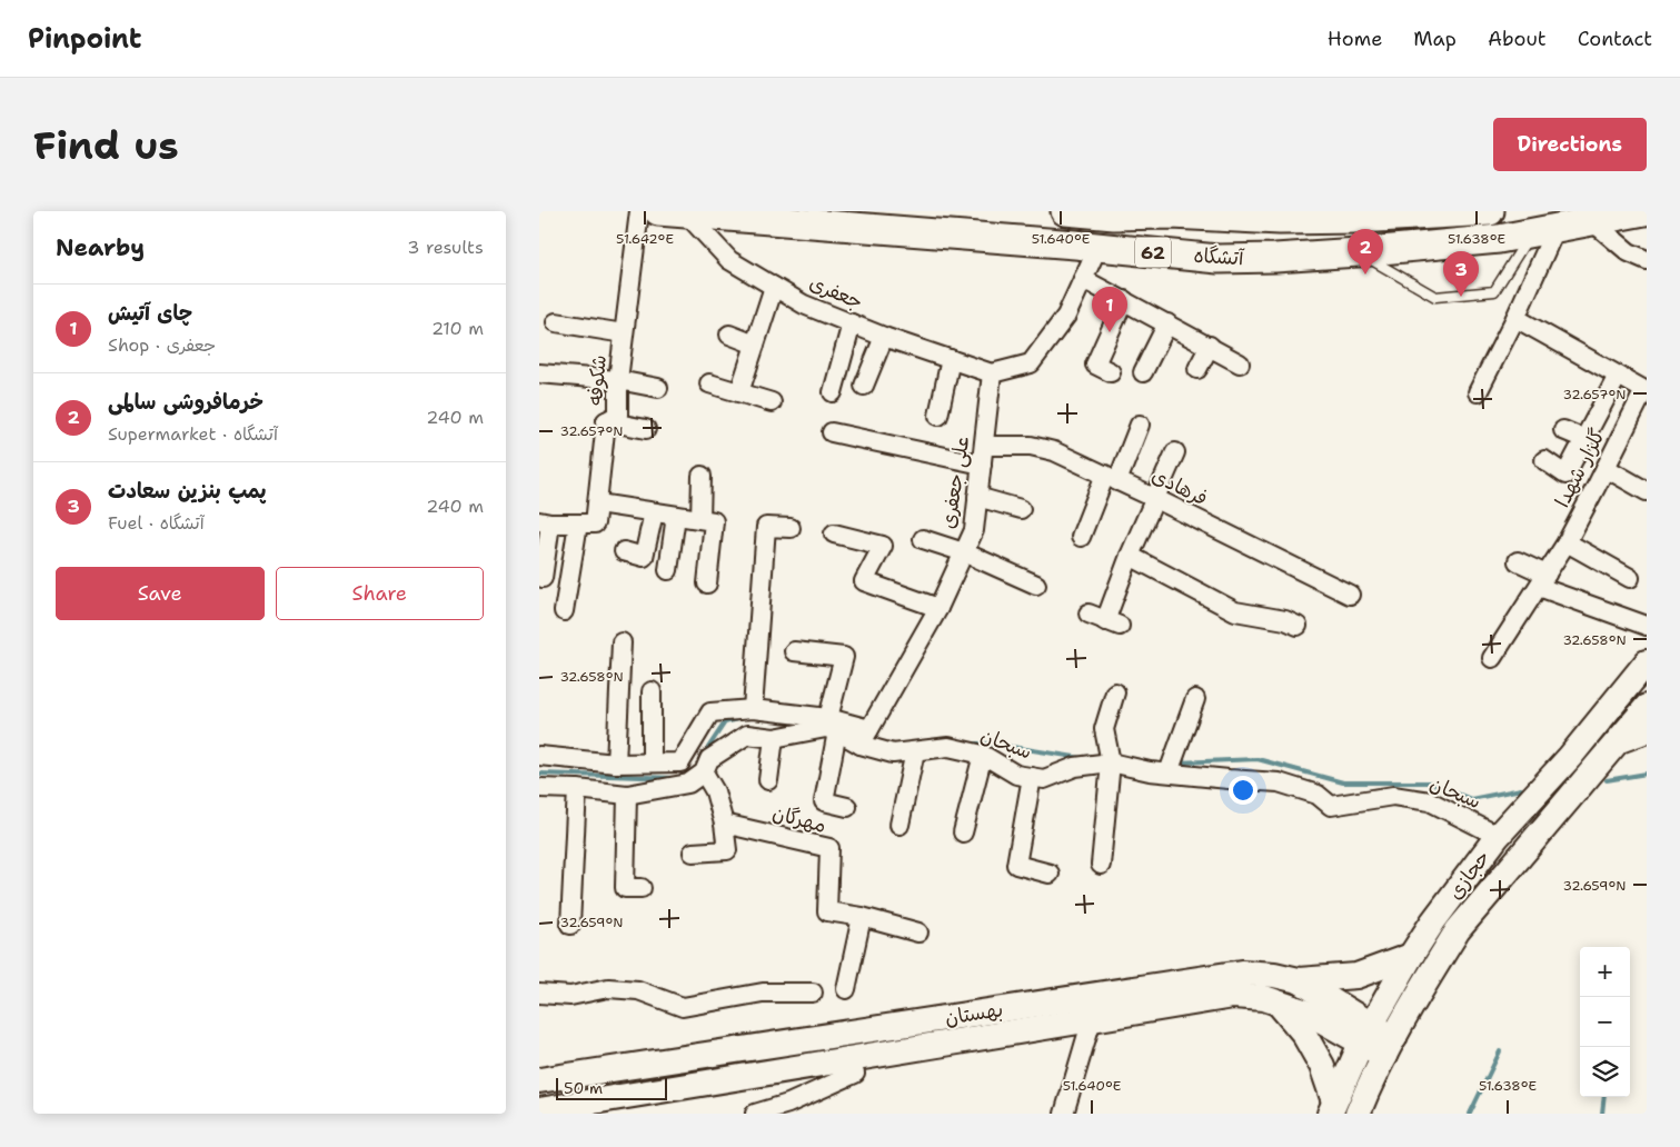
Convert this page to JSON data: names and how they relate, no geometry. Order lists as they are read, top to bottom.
{
  "streets": {
    "main road": [
      "62",
      "آتشگاه",
      "حجازی",
      "بهستان"
    ],
    "street": [
      "جعفری",
      "شکوفه",
      "گلزار شهدا",
      "علی جعفری",
      "فرهادی",
      "سبحان",
      "مهرگان"
    ]
  },
  "crossings": [
    ["آتشگاه", "جعفری"],
    ["جعفری", "علی جعفری"],
    ["علی جعفری", "فرهادی"],
    ["علی جعفری", "سبحان"],
    ["سبحان", "حجازی"],
    ["حجازی", "بهستان"]
  ],
  "scale_bar": "50 m",
  "page": {
    "header": "Pinpoint",
    "nav": [
      "Home",
      "Map",
      "About",
      "Contact"
    ],
    "buttons": [
      "Directions",
      ["Save", "Share"]
    ],
    "title": "Find us",
    "heading": ["Nearby", "3 results"],
    "pins": ["2", "3", "1"],
    "list": [
      {
        "mark": "1",
        "name": "چای آتیش",
        "note": "Shop · جعفری",
        "value": "210 m"
      },
      {
        "mark": "2",
        "name": "خرمافروشی سالمی",
        "note": "Supermarket · آتشگاه",
        "value": "240 m"
      },
      {
        "mark": "3",
        "name": "پمپ بنزین سعادت",
        "note": "Fuel · آتشگاه",
        "value": "240 m"
      }
    ],
    "map_buttons": ["+", "−"],
    "scale": "50 m"
  },
  "coordinates": [
    "51.642°E",
    "51.640°E",
    "51.638°E",
    "32.657°N",
    "32.658°N",
    "32.659°N"
  ]
}
